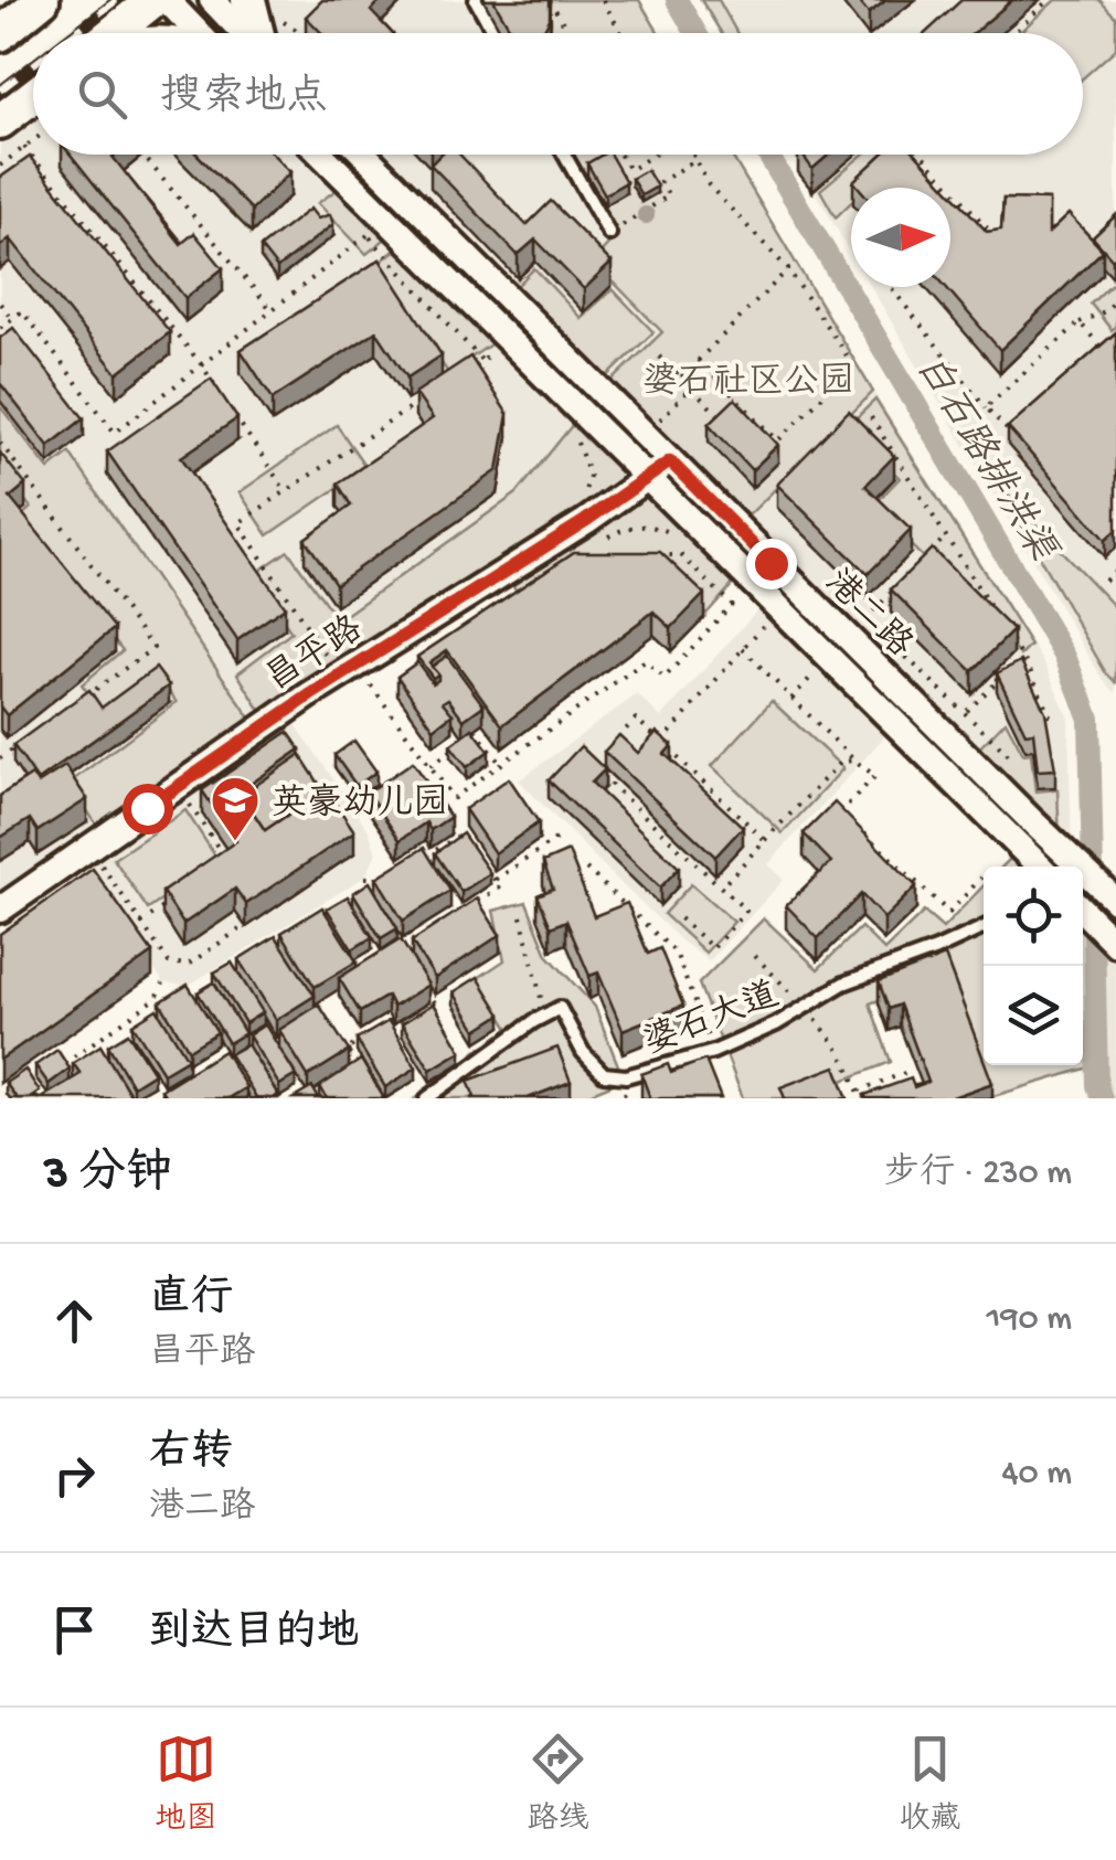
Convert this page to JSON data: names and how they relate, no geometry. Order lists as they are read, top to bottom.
{
  "streets": {
    "street": ["港二路", "昌平路"],
    "lane": ["婆石大道"]
  },
  "crossings": [
    ["港二路", "昌平路"]
  ],
  "water": ["白石路排洪渠"],
  "parks": ["婆石社区公园"],
  "places": {
    "school or university": ["英豪幼儿园"]
  },
  "north": "right",
  "page": {
    "search": "搜索地点",
    "heading": ["3 分钟", "步行 · 230 m"],
    "list": [
      ["直行", "昌平路", "190 m"],
      ["右转", "港二路", "40 m"],
      "到达目的地"
    ],
    "nav": ["地图", "路线", "收藏"]
  }
}
